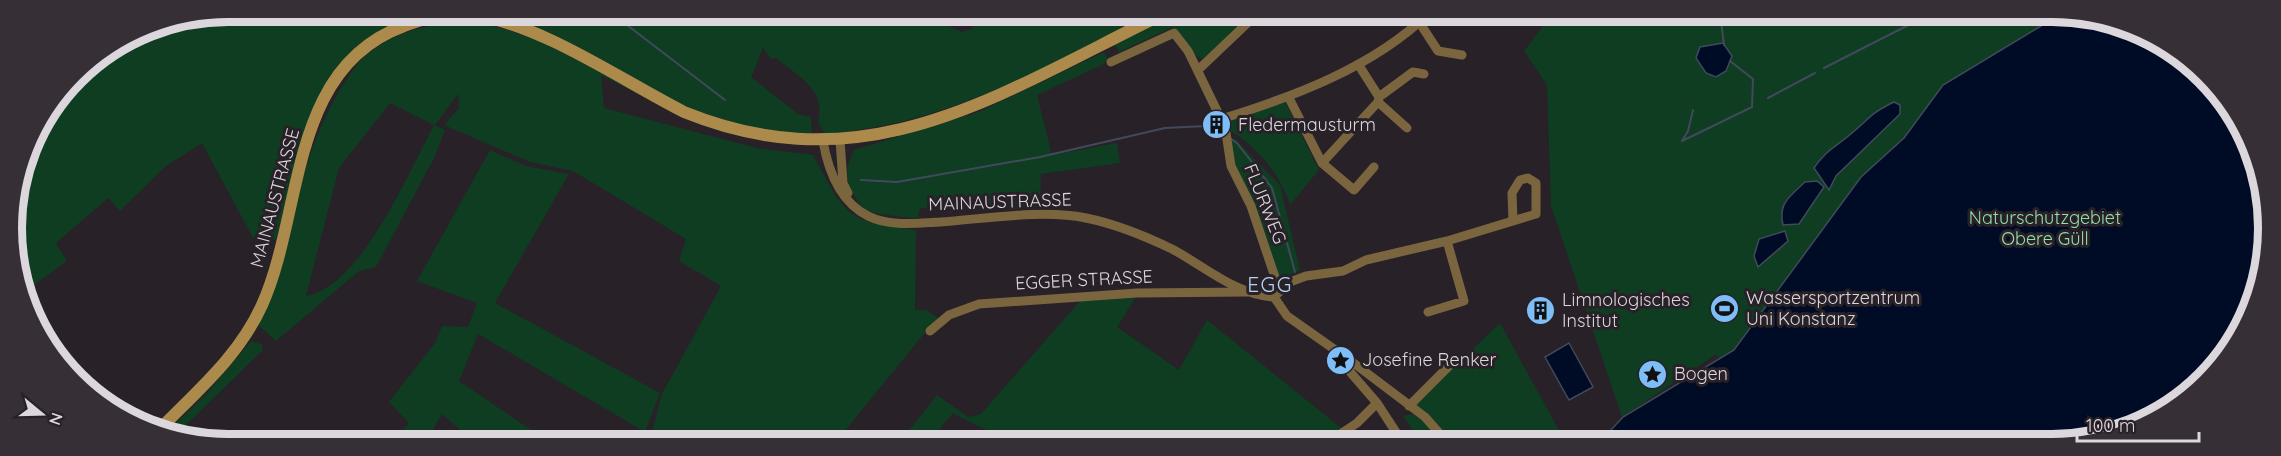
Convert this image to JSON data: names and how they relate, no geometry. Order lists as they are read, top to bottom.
{
  "streets": {
    "main road": ["MAINAUSTRASSE"],
    "street": ["FLURWEG", "EGGER STRASSE"]
  },
  "crossings": [
    ["MAINAUSTRASSE", "FLURWEG"],
    ["MAINAUSTRASSE", "EGGER STRASSE"]
  ],
  "districts": ["EGG"],
  "parks": ["Naturschutzgebiet Obere Güll"],
  "places": {
    "building": ["Fledermausturm", "Limnologisches Institut"],
    "sports": ["Wassersportzentrum Uni Konstanz"],
    "place": ["Josefine Renker", "Bogen"]
  },
  "scale_bar": "100 m",
  "north": "right"
}
